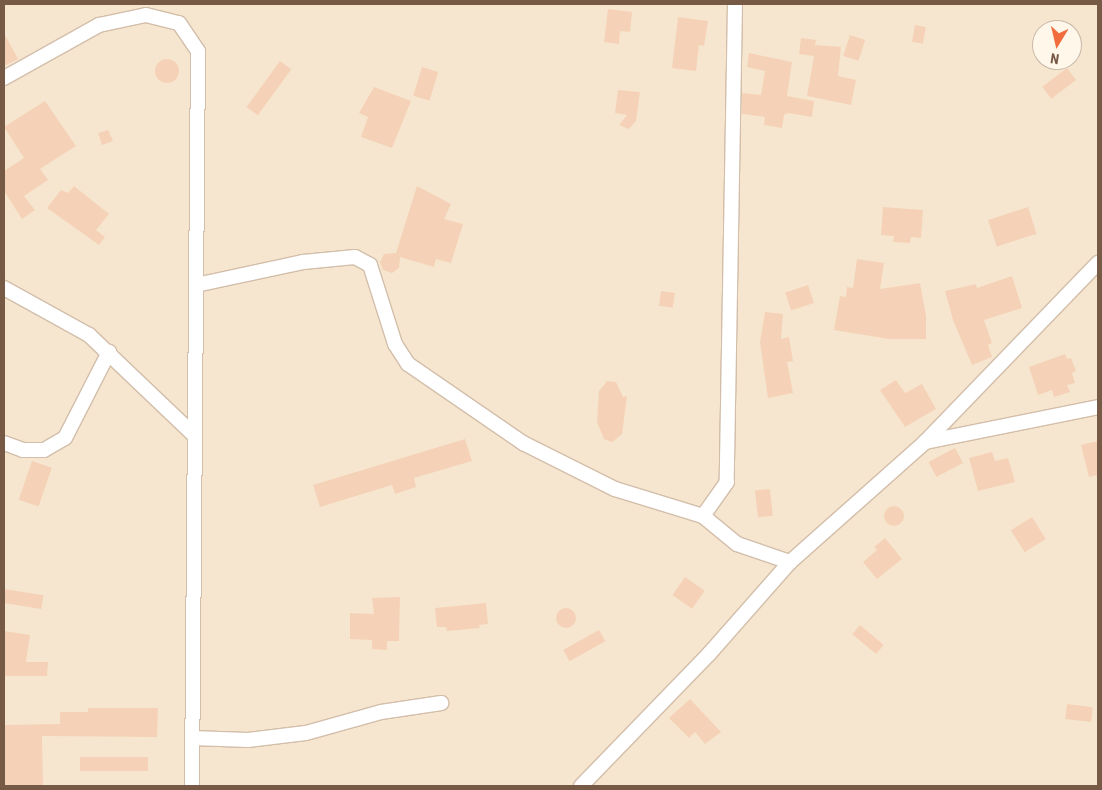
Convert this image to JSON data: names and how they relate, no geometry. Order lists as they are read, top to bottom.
{
  "north": "bottom"
}
